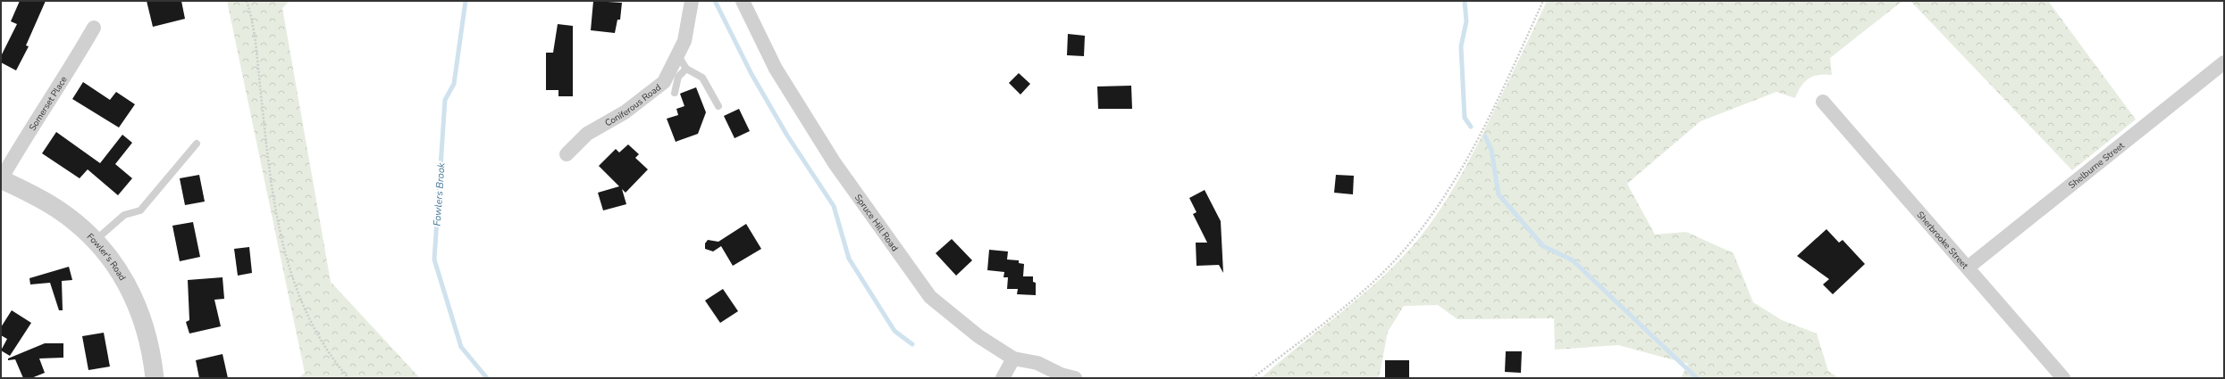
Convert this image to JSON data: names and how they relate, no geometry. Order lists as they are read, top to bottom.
{
  "streets": {
    "street": [
      "Somerset Place",
      "Coniferous Road",
      "Shelburne Street",
      "Spruce Hill Road",
      "Sherbrooke Street",
      "Fowler's Road"
    ]
  },
  "crossings": [
    ["Somerset Place", "Fowler's Road"],
    ["Shelburne Street", "Sherbrooke Street"]
  ],
  "water": ["Fowlers Brook"]
}
